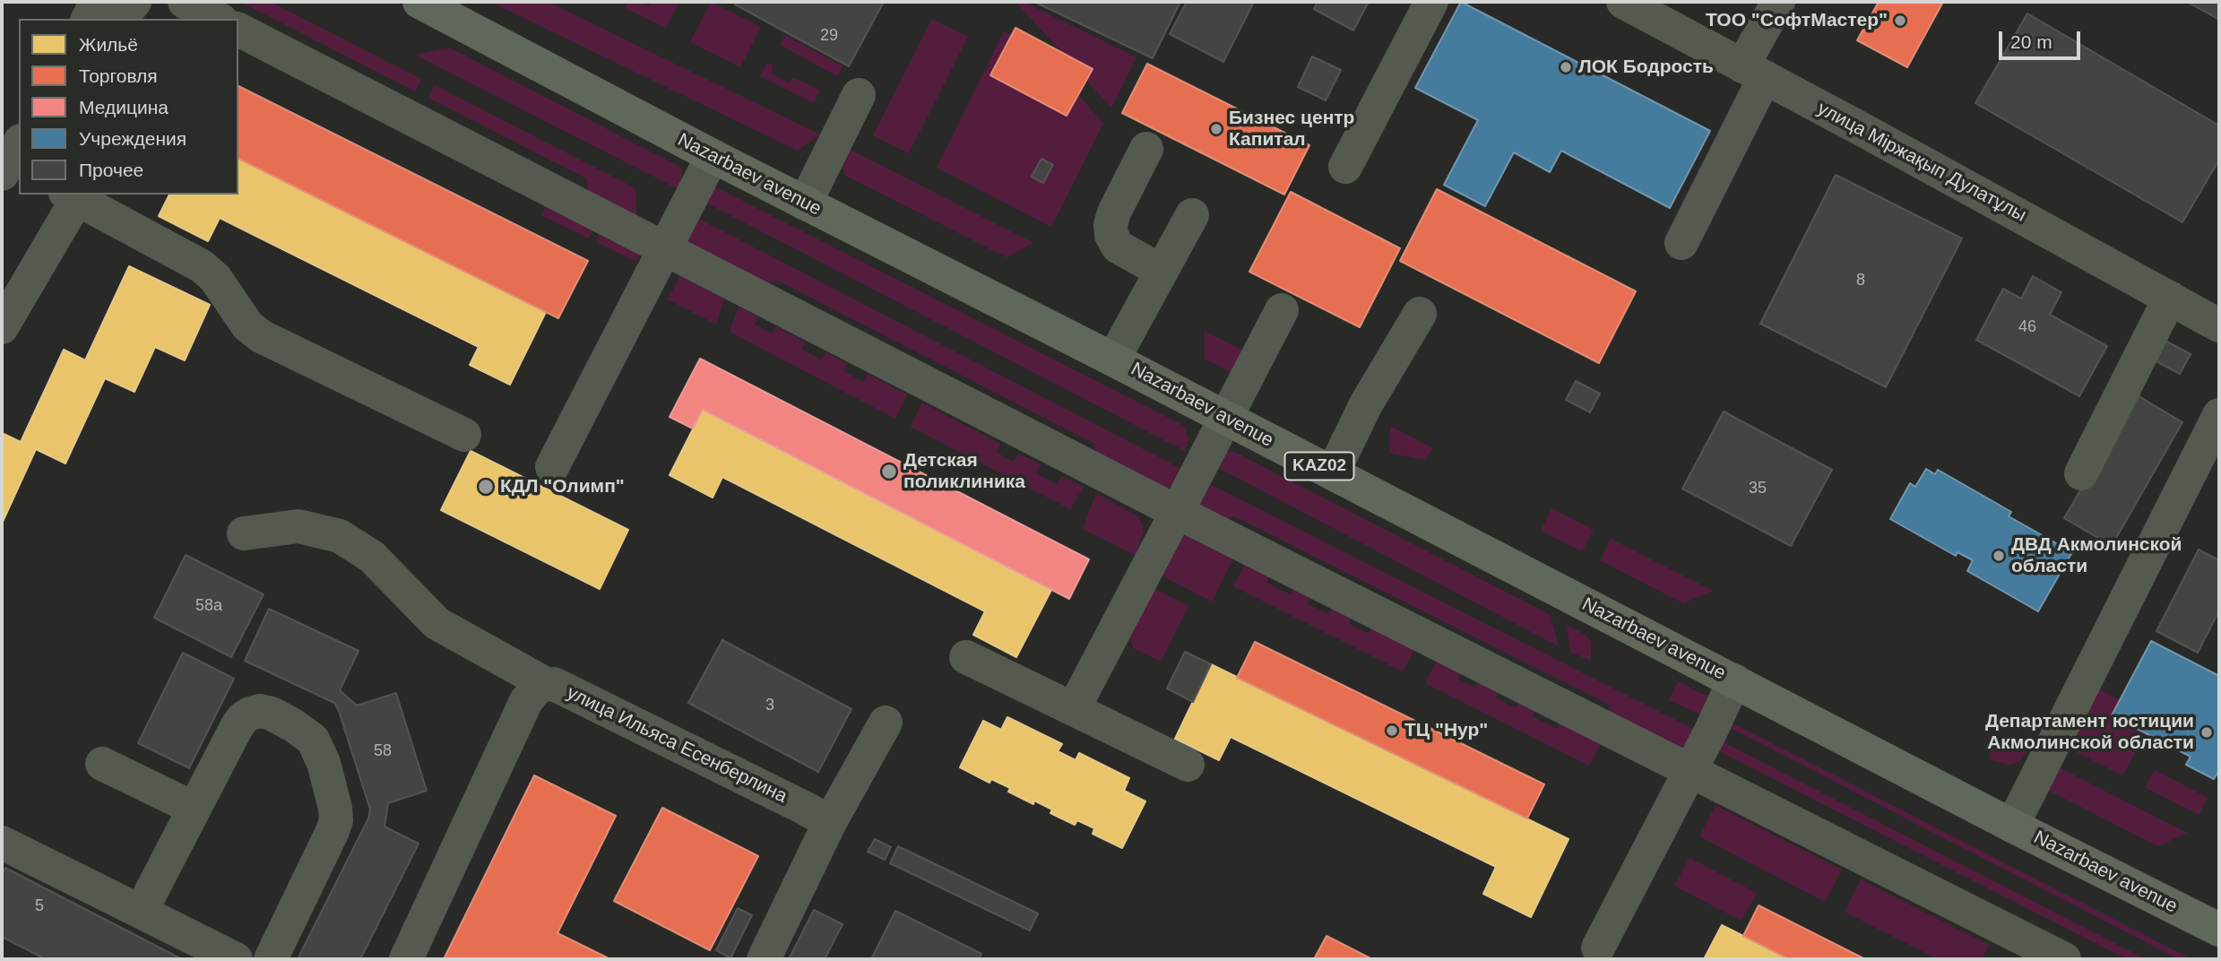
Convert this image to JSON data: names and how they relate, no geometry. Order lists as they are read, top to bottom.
{
  "streets": {
    "highway": ["Nazarbaev avenue", "KАZ02"],
    "street": ["улица Міржақып Дулатұлы", "улица Ильяса Есенберлина"]
  },
  "places": [
    "ТОО \"СофтМастер\"",
    "ЛОК Бодрость",
    "Бизнес центр Капитал",
    "Детская поликлиника",
    "КДЛ \"Олимп\"",
    "ДВД Акмолинской области",
    "ТЦ \"Нур\"",
    "Департамент юстиции Акмолинской области"
  ],
  "house_numbers": [
    "29",
    "8",
    "46",
    "35",
    "58а",
    "3",
    "58",
    "5"
  ],
  "legend": [
    "Жильё",
    "Торговля",
    "Медицина",
    "Учреждения",
    "Прочее"
  ],
  "scale_bar": "20 m"
}
